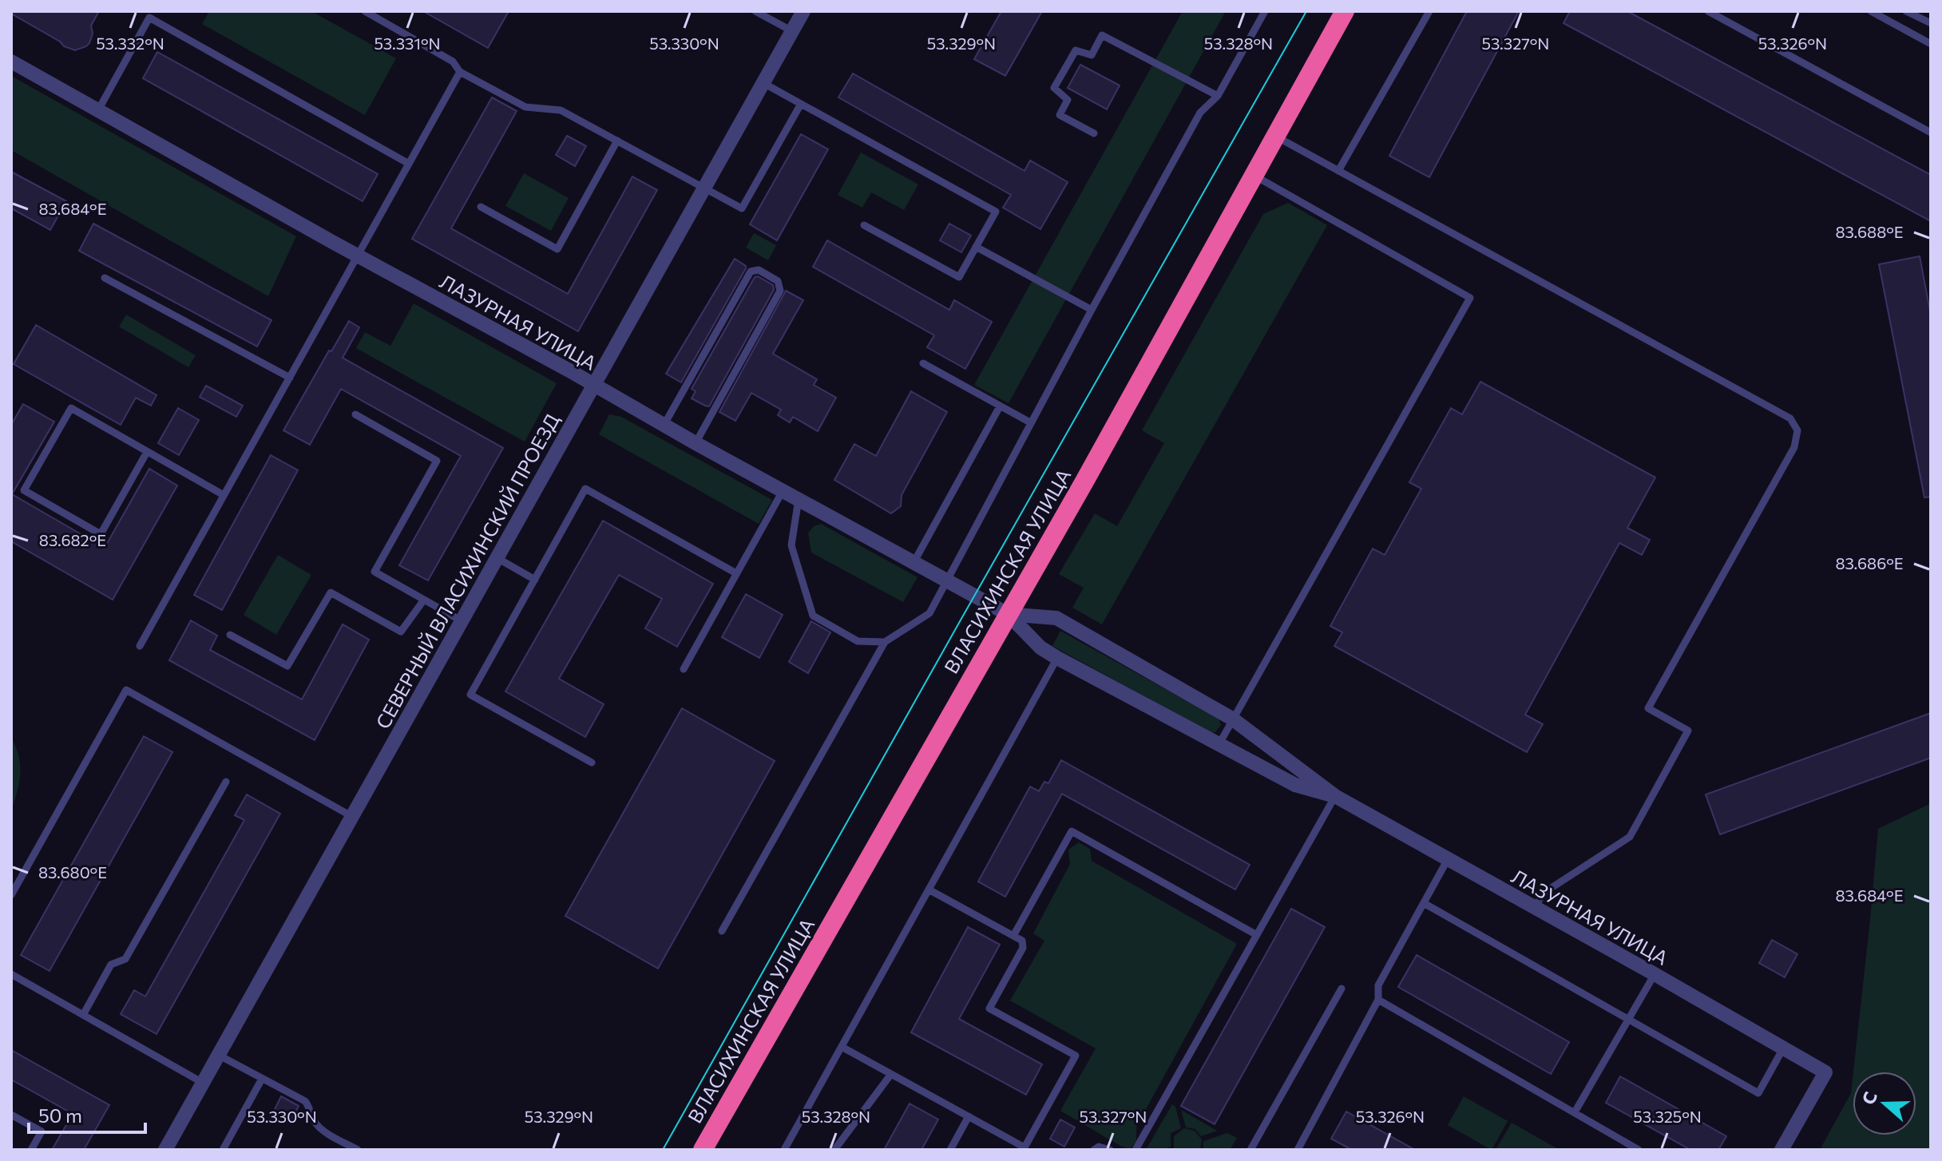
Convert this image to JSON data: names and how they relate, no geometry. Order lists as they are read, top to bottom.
{
  "streets": {
    "highway": ["ВЛАСИХИНСКАЯ УЛИЦА"],
    "street": ["ЛАЗУРНАЯ УЛИЦА", "СЕВЕРНЫЙ ВЛАСИХИНСКИЙ ПРОЕЗД"]
  },
  "crossings": [
    ["ЛАЗУРНАЯ УЛИЦА", "СЕВЕРНЫЙ ВЛАСИХИНСКИЙ ПРОЕЗД"],
    ["ЛАЗУРНАЯ УЛИЦА", "ВЛАСИХИНСКАЯ УЛИЦА"]
  ],
  "scale_bar": "50 m",
  "north": "left",
  "coordinates": [
    "53.332°N",
    "53.331°N",
    "53.330°N",
    "53.329°N",
    "53.328°N",
    "53.327°N",
    "53.326°N",
    "83.684°E",
    "83.688°E",
    "83.682°E",
    "83.686°E",
    "83.680°E",
    "53.325°N"
  ]
}
